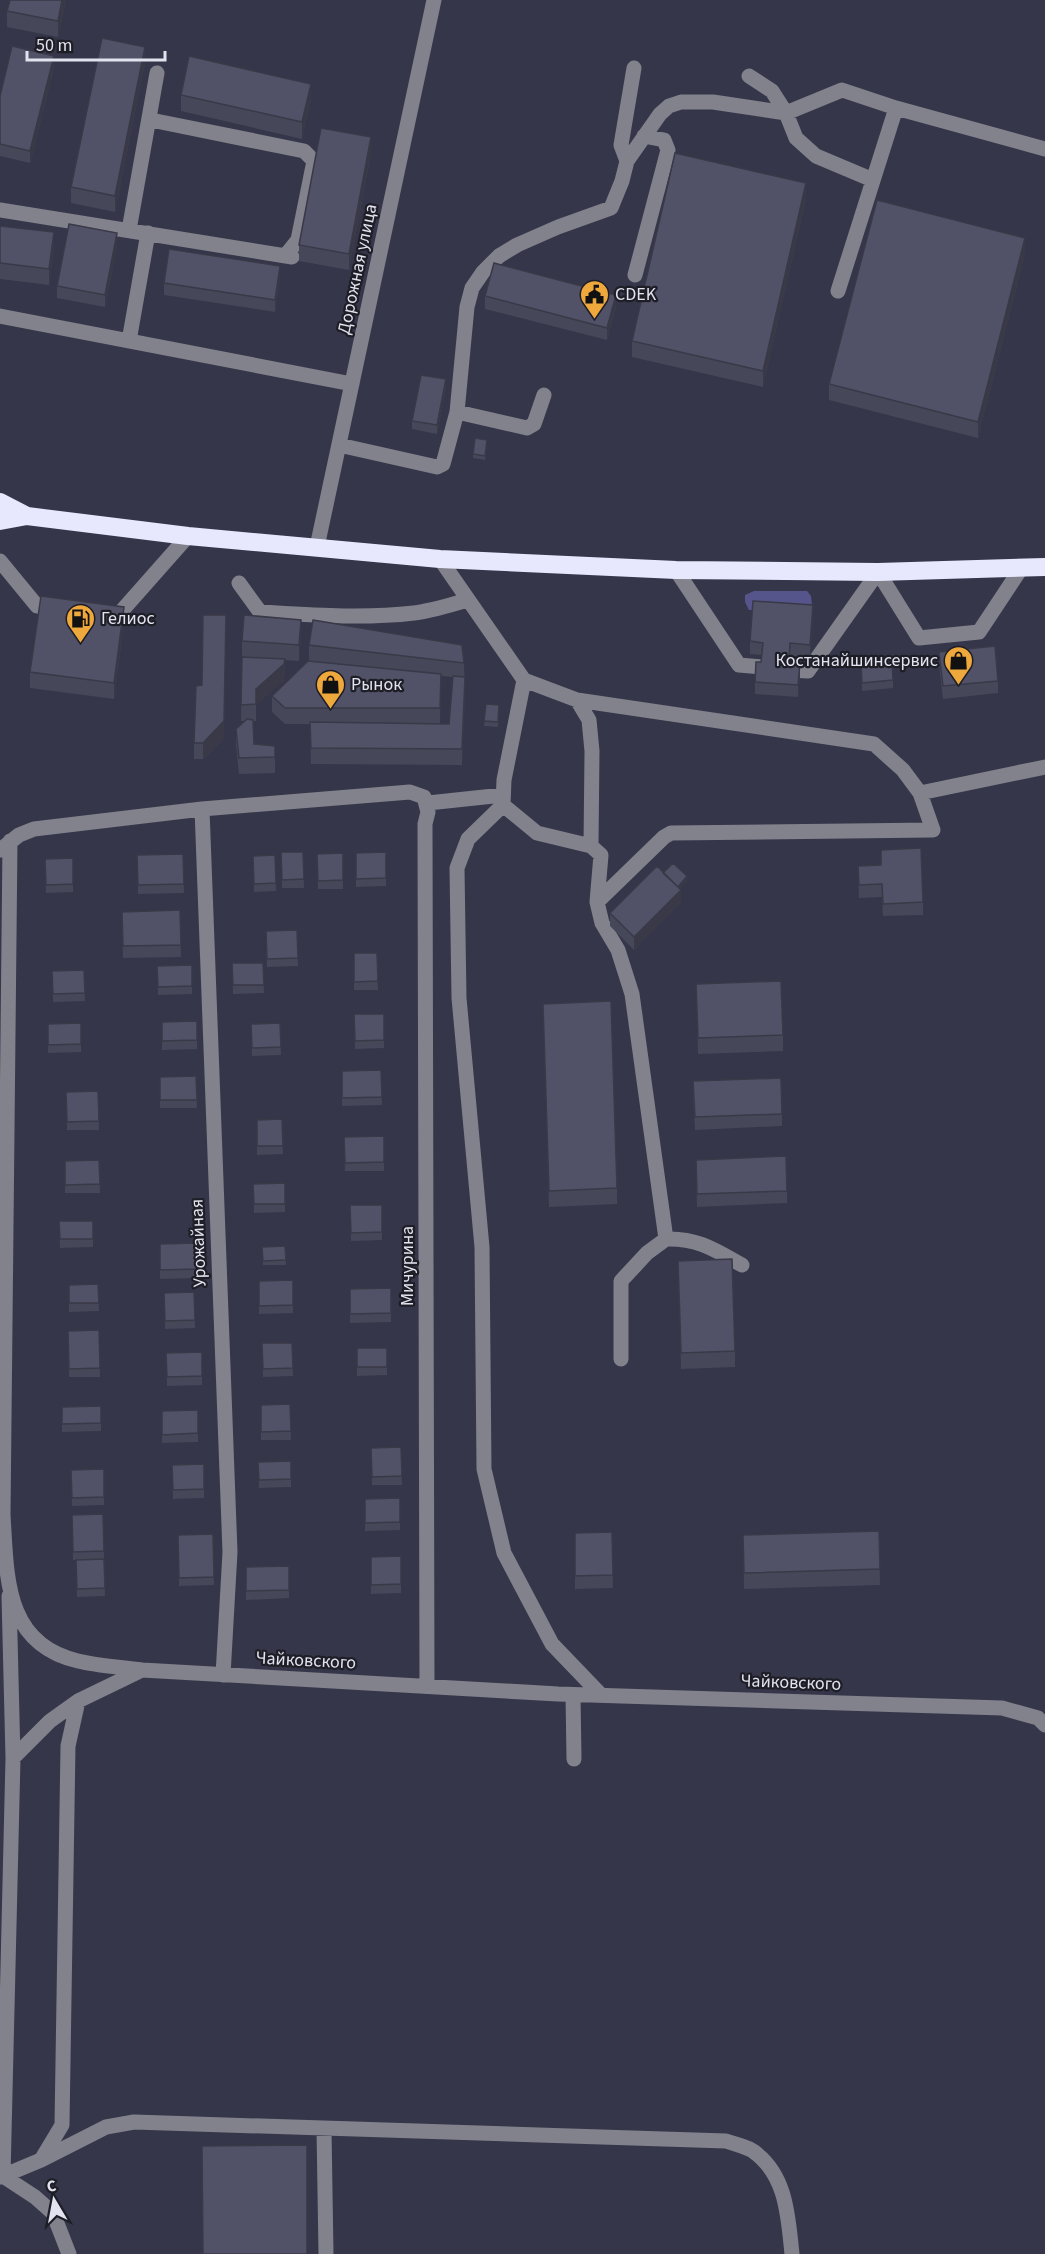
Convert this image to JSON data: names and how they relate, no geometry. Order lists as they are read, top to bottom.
{
  "streets": {
    "street": [
      "Дорожная улица",
      "Урожайная",
      "Мичурина",
      "Чайковского"
    ]
  },
  "crossings": [
    ["Урожайная", "Чайковского"],
    ["Мичурина", "Чайковского"]
  ],
  "places": {
    "public building": ["CDEK"],
    "fuel station": ["Гелиос"],
    "shop": ["Костанайшинсервис", "Рынок"]
  },
  "scale_bar": "50 m",
  "north": "top"
}
